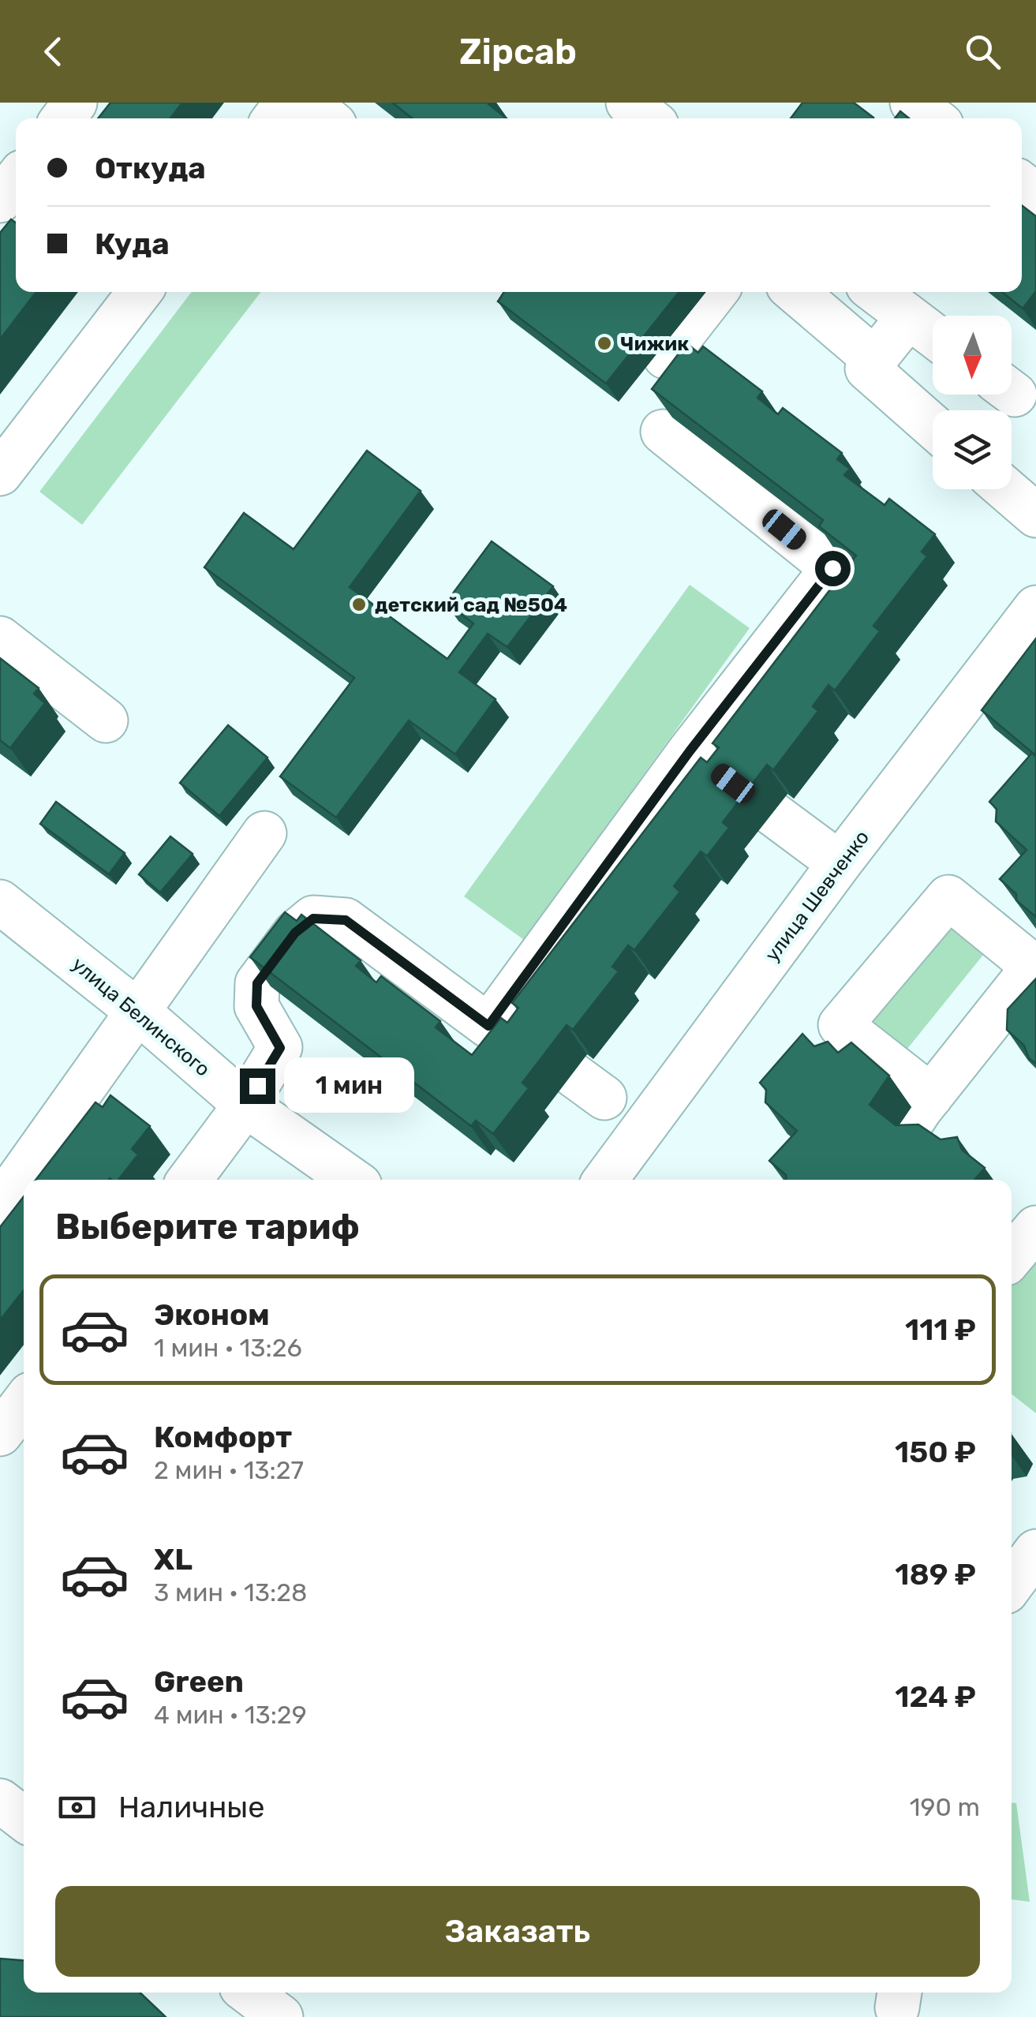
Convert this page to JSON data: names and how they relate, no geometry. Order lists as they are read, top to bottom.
{
  "streets": {
    "street": ["улица Шевченко", "улица Белинского"]
  },
  "places": ["Чижик", "детский сад №504"],
  "north": "bottom",
  "page": {
    "header": "Zipcab",
    "banner": ["Откуда", "Куда"],
    "bubble": "1 мин",
    "heading": "Выберите тариф",
    "list": [
      {
        "name": "Эконом",
        "note": "1 мин · 13:26",
        "value": "111 ₽"
      },
      {
        "name": "Комфорт",
        "note": "2 мин · 13:27",
        "value": "150 ₽"
      },
      {
        "name": "XL",
        "note": "3 мин · 13:28",
        "value": "189 ₽"
      },
      {
        "name": "Green",
        "note": "4 мин · 13:29",
        "value": "124 ₽"
      }
    ],
    "pay": ["Наличные", "190 m"],
    "buttons": "Заказать"
  }
}
